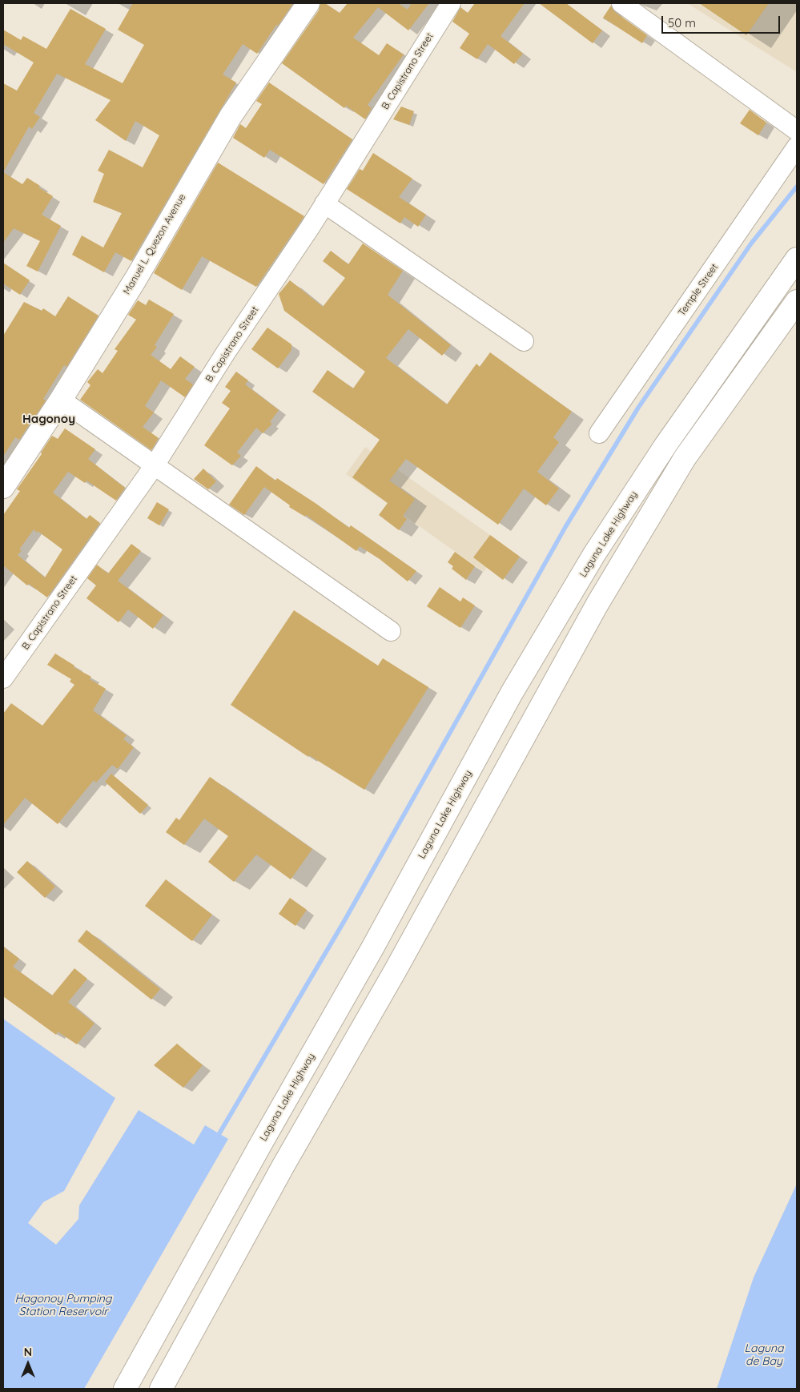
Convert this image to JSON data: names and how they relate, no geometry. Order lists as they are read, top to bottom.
{
  "streets": {
    "main road": ["Manuel L. Quezon Avenue", "Laguna Lake Highway"],
    "street": ["B. Capistrano Street", "Temple Street"]
  },
  "districts": ["Hagonoy"],
  "water": ["Hagonoy Pumping Station Reservoir", "Laguna de Bay"],
  "scale_bar": "50 m",
  "north": "top"
}
